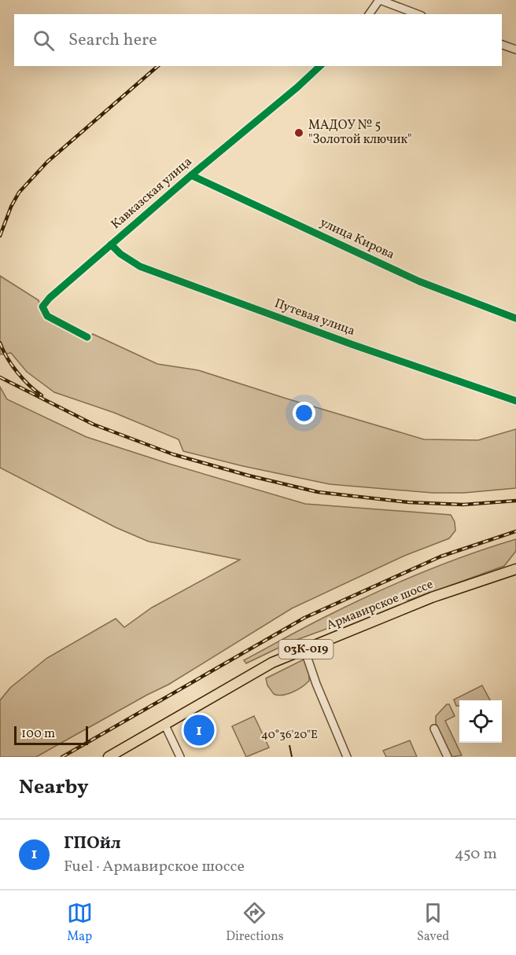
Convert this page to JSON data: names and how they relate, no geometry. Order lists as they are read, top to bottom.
{
  "streets": {
    "main road": ["Армавирское шоссе", "03К-019"],
    "street": ["Кавказская улица", "улица Кирова", "Путевая улица"]
  },
  "crossings": [
    ["Кавказская улица", "улица Кирова"],
    ["Кавказская улица", "Путевая улица"]
  ],
  "places": ["МАДОУ № 5 \"Золотой ключик\""],
  "scale_bar": "100 m",
  "page": {
    "search": "Search here",
    "pins": "1",
    "scale": "100 m",
    "heading": "Nearby",
    "list": [
      {
        "mark": "1",
        "name": "ГПОйл",
        "note": "Fuel · Армавирское шоссе",
        "value": "450 m"
      }
    ],
    "nav": ["Map", "Directions", "Saved"]
  },
  "coordinates": ["40°36'20\"E"]
}
